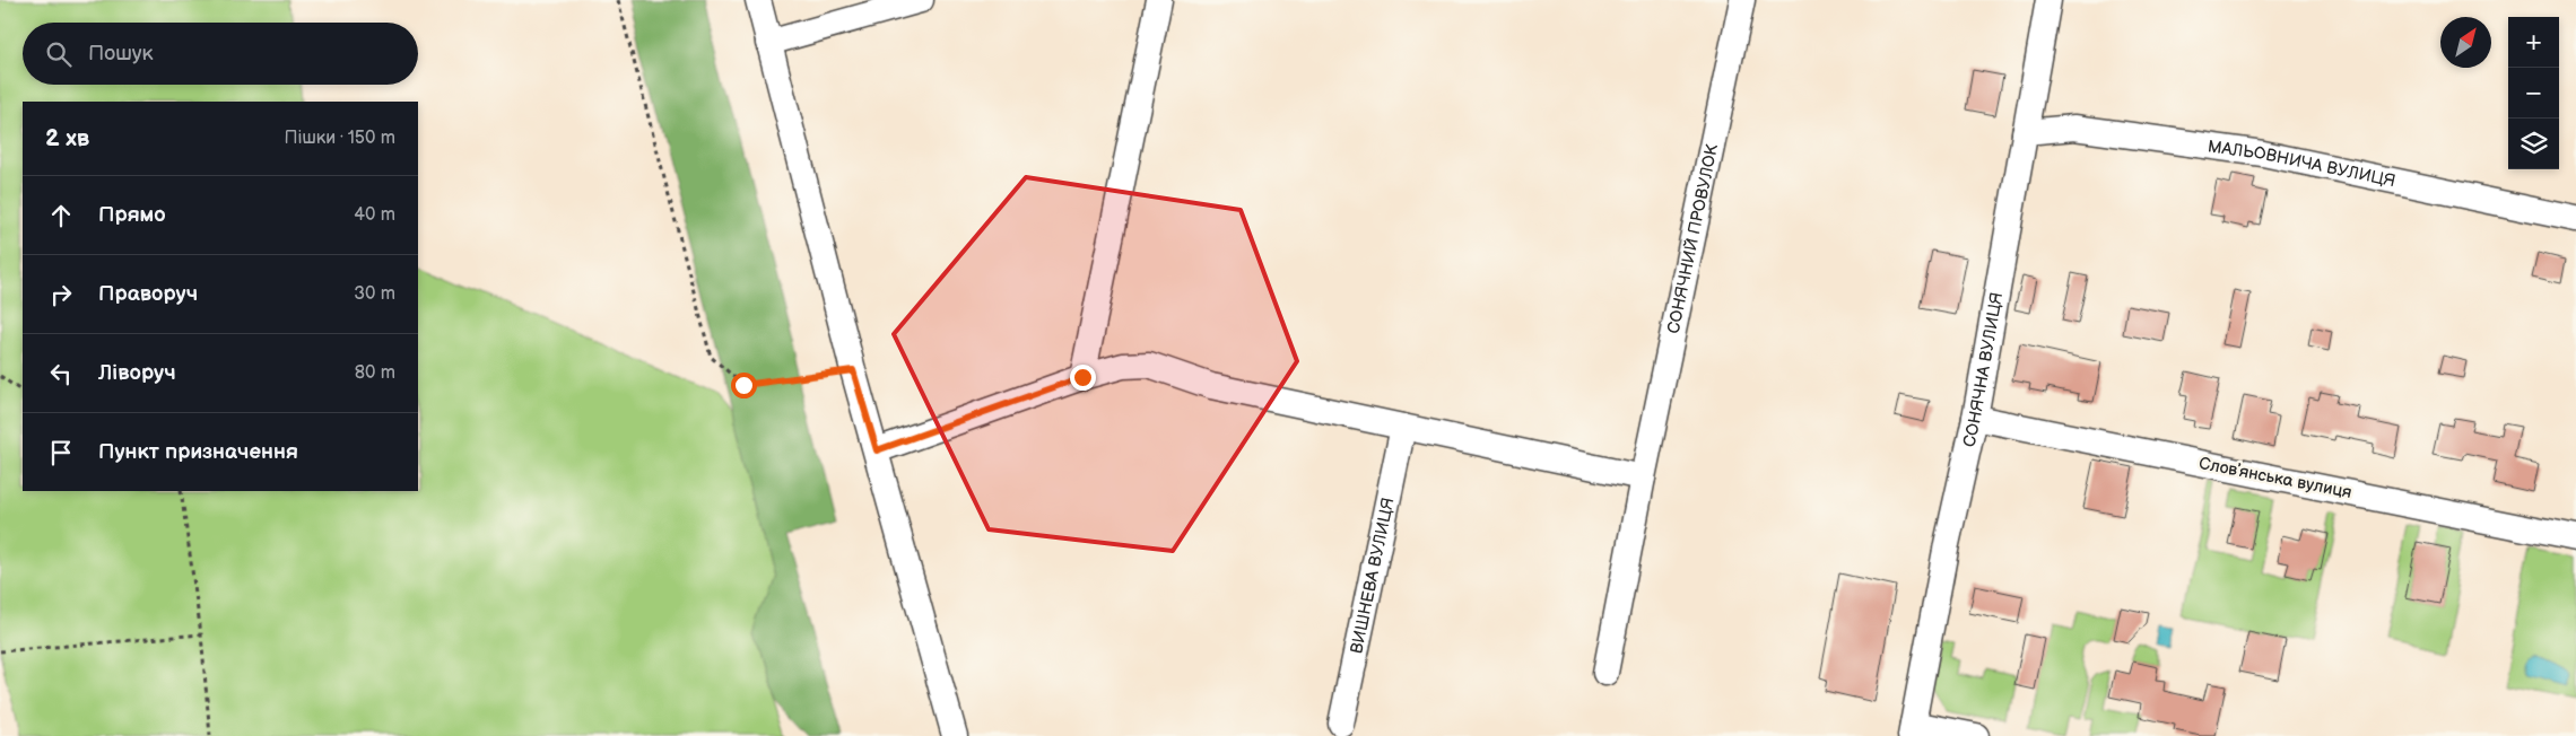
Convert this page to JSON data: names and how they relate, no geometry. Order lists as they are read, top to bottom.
{
  "streets": {
    "street": [
      "МАЛЬОВНИЧА ВУЛИЦЯ",
      "СОНЯЧНИЙ ПРОВУЛОК",
      "СОНЯЧНА ВУЛИЦЯ",
      "Словʼянська вулиця",
      "ВИШНЕВА ВУЛИЦЯ"
    ]
  },
  "crossings": [
    ["МАЛЬОВНИЧА ВУЛИЦЯ", "СОНЯЧНА ВУЛИЦЯ"],
    ["СОНЯЧНА ВУЛИЦЯ", "Словʼянська вулиця"]
  ],
  "north": "top right",
  "page": {
    "map_buttons": ["+", "−"],
    "search": "Пошук",
    "heading": ["2 хв", "Пішки · 150 m"],
    "list": [
      ["Прямо", "40 m"],
      ["Праворуч", "30 m"],
      ["Ліворуч", "80 m"],
      "Пункт призначення"
    ]
  }
}
